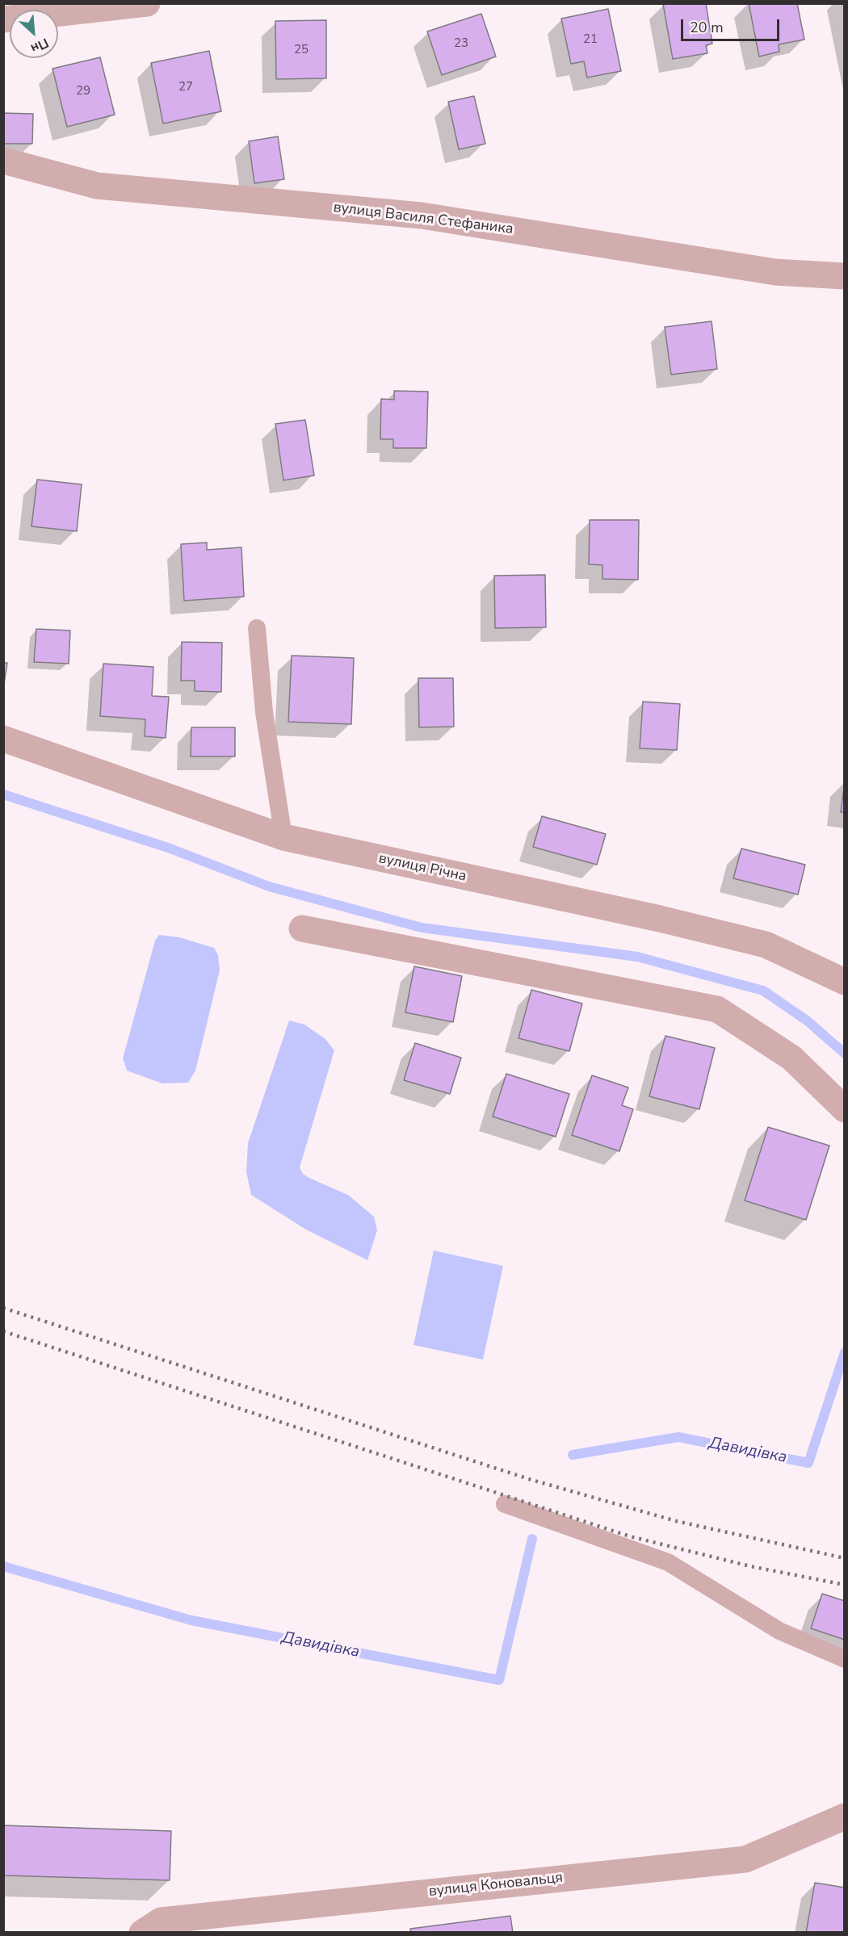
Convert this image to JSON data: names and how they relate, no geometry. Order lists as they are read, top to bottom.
{
  "streets": {
    "street": ["вулиця Василя Стефаника", "вулиця Річна", "вулиця Коновальця"]
  },
  "water": ["Давидівка"],
  "house_numbers": [
    "21",
    "23",
    "25",
    "27",
    "29"
  ],
  "scale_bar": "20 m",
  "north": "bottom right"
}
